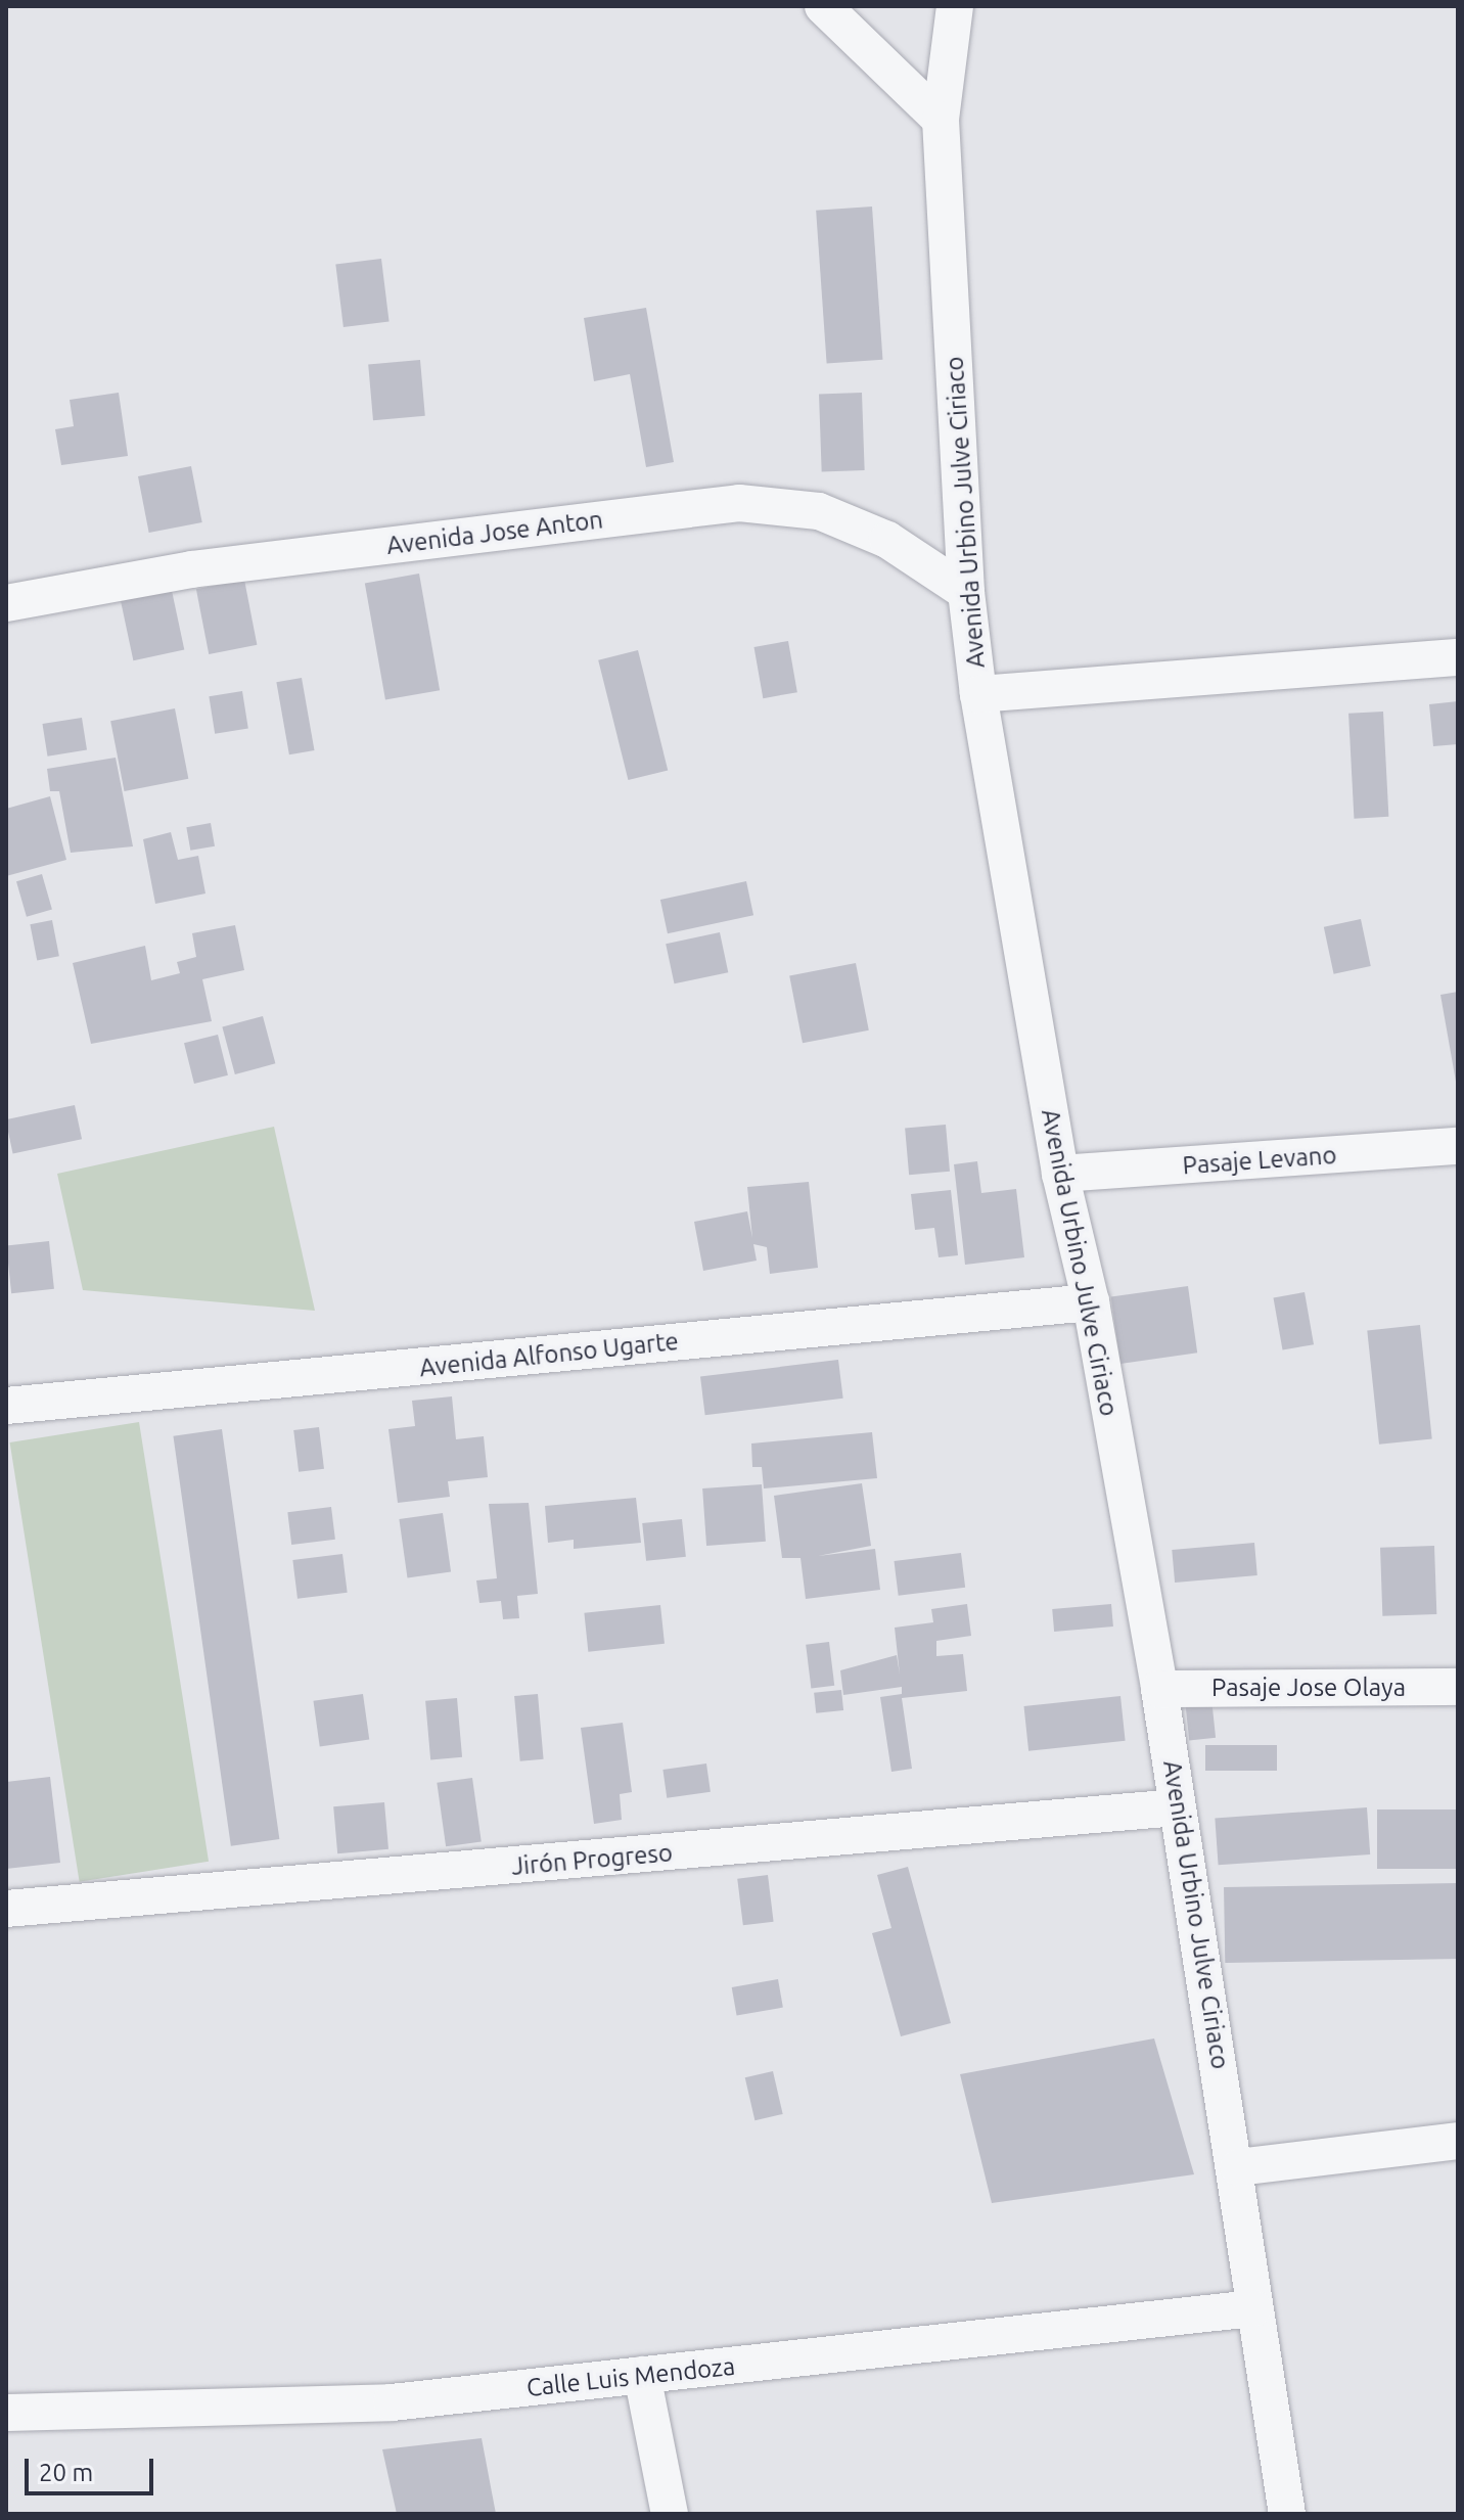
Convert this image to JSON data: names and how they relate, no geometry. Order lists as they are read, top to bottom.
{
  "streets": {
    "street": [
      "Avenida Urbino Julve Ciriaco",
      "Avenida Jose Anton",
      "Pasaje Levano",
      "Avenida Alfonso Ugarte",
      "Pasaje Jose Olaya",
      "Jirón Progreso",
      "Calle Luis Mendoza"
    ]
  },
  "crossings": [
    ["Avenida Urbino Julve Ciriaco", "Avenida Jose Anton"],
    ["Avenida Urbino Julve Ciriaco", "Pasaje Levano"],
    ["Avenida Urbino Julve Ciriaco", "Avenida Alfonso Ugarte"],
    ["Avenida Urbino Julve Ciriaco", "Pasaje Jose Olaya"],
    ["Avenida Urbino Julve Ciriaco", "Jirón Progreso"],
    ["Avenida Urbino Julve Ciriaco", "Calle Luis Mendoza"]
  ],
  "scale_bar": "20 m"
}
